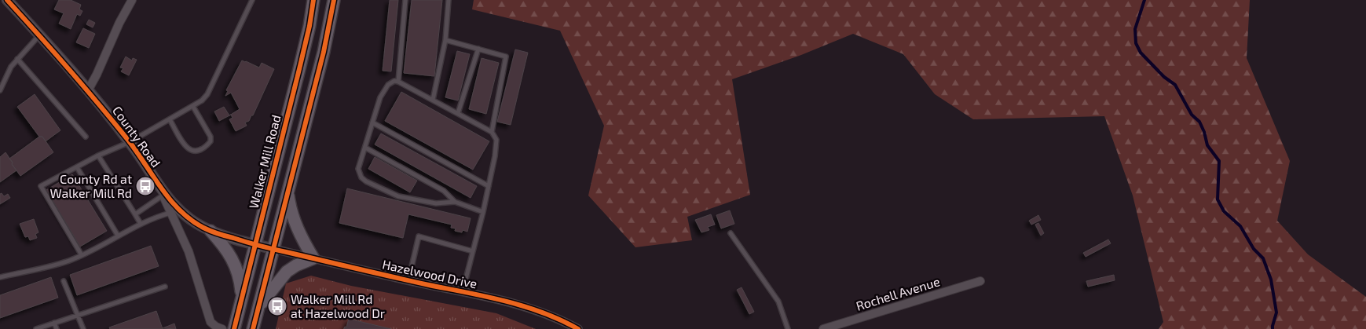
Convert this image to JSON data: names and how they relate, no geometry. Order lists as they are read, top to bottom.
{
  "streets": {
    "main road": ["Walker Mill Road"],
    "street": ["County Road", "Hazelwood Drive", "Rochell Avenue"]
  },
  "crossings": [
    ["County Road", "Walker Mill Road"],
    ["County Road", "Hazelwood Drive"]
  ],
  "places": {
    "bus stop": ["County Rd at Walker Mill Rd", "Walker Mill Rd at Hazelwood Dr"]
  }
}
